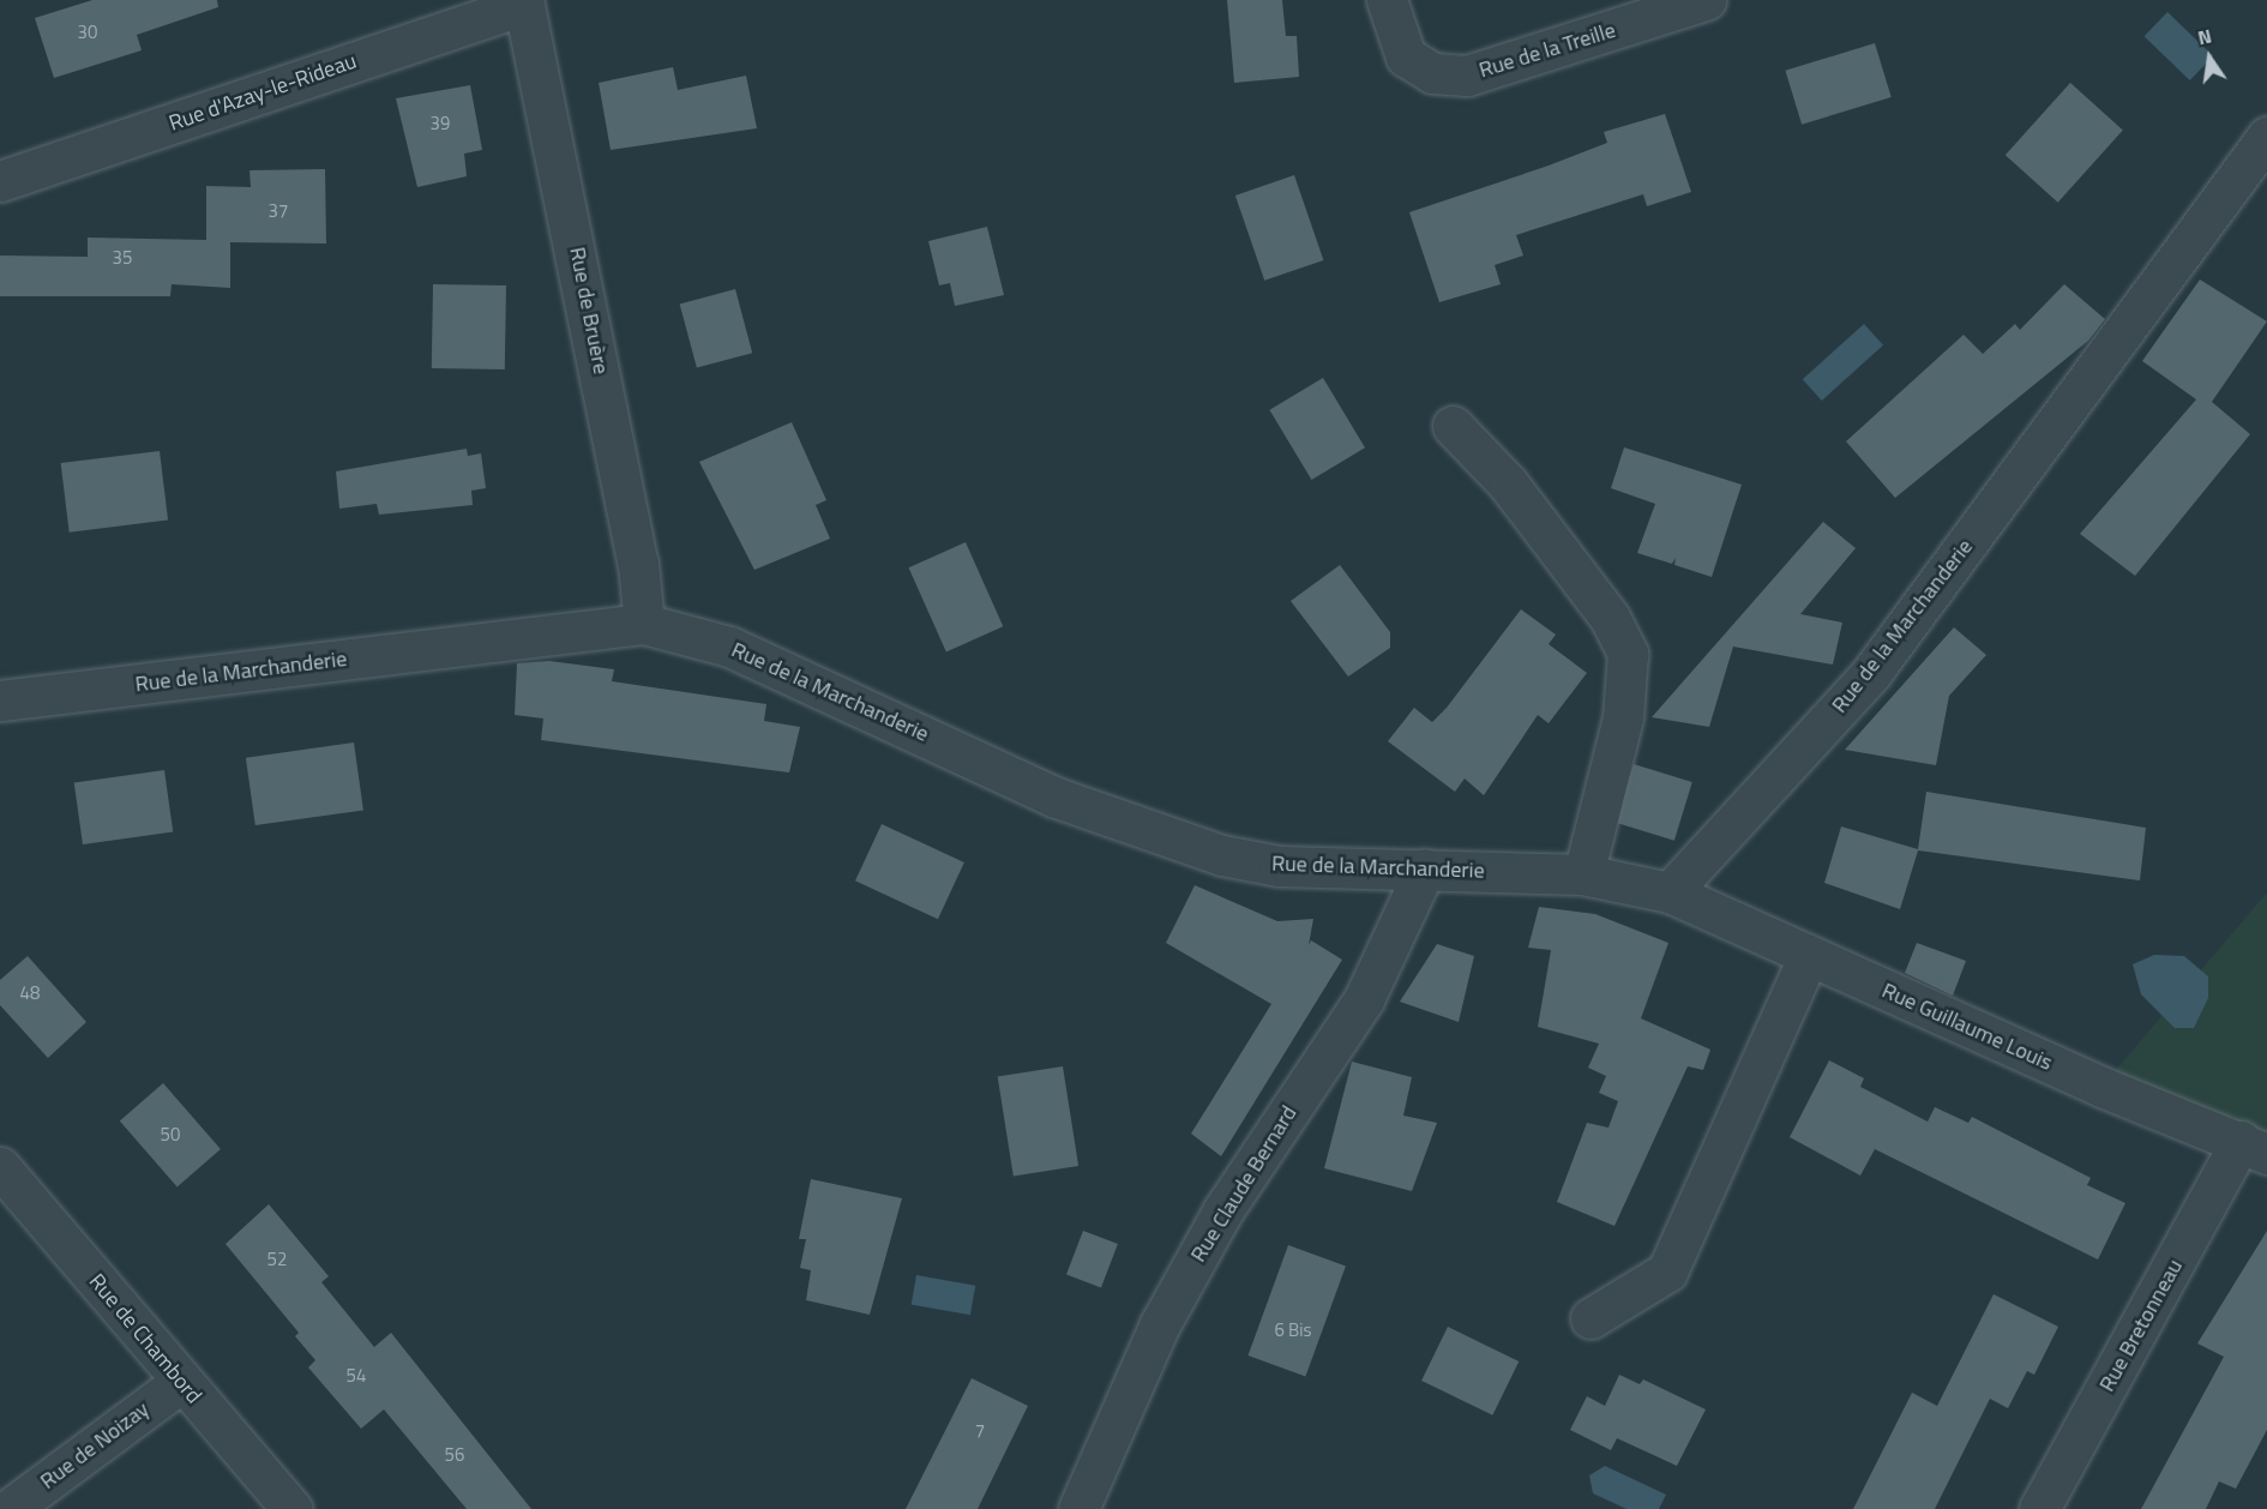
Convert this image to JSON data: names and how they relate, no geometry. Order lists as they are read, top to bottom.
{
  "streets": {
    "street": [
      "Rue de la Treille",
      "Rue d'Azay-le-Rideau",
      "Rue de Bruère",
      "Rue de la Marchanderie",
      "Rue Guillaume Louis",
      "Rue Claude Bernard",
      "Rue Bretonneau",
      "Rue de Chambord",
      "Rue de Noizay"
    ]
  },
  "crossings": [
    ["Rue d'Azay-le-Rideau", "Rue de Bruère"],
    ["Rue de Bruère", "Rue de la Marchanderie"],
    ["Rue de la Marchanderie", "Rue Guillaume Louis"],
    ["Rue de la Marchanderie", "Rue Claude Bernard"],
    ["Rue Guillaume Louis", "Rue Bretonneau"],
    ["Rue de Chambord", "Rue de Noizay"]
  ],
  "house_numbers": [
    "30",
    "39",
    "37",
    "35",
    "48",
    "50",
    "52",
    "6 Bis",
    "54",
    "7",
    "56"
  ],
  "north": "top"
}
